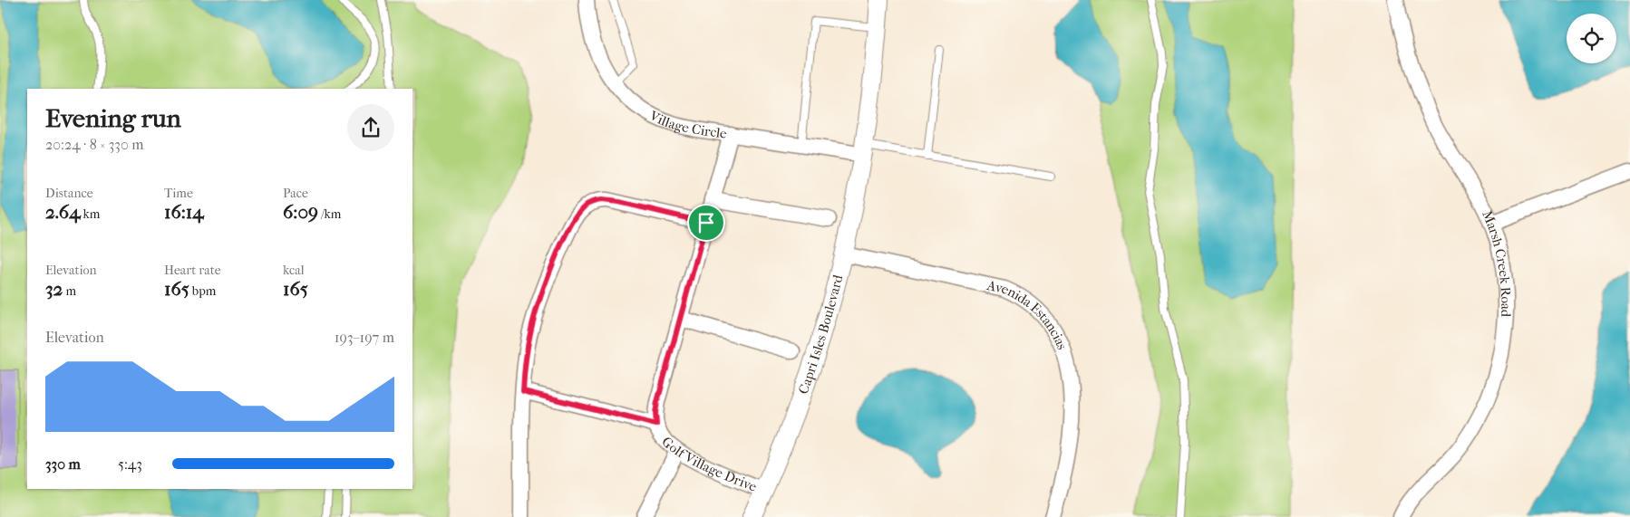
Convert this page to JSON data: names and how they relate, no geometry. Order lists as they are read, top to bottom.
{
  "streets": {
    "street": [
      "Village Circle",
      "Marsh Creek Road",
      "Avenida Estancias",
      "Capri Isles Boulevard",
      "Golf Village Drive"
    ]
  },
  "crossings": [
    ["Village Circle", "Capri Isles Boulevard"],
    ["Avenida Estancias", "Capri Isles Boulevard"],
    ["Capri Isles Boulevard", "Golf Village Drive"]
  ],
  "page": {
    "heading": ["Evening run", "20:24 · 8 × 330 m"],
    "stats": [
      ["Distance", "2.64 km"],
      ["Time", "16:14"],
      ["Pace", "6:09 /km"],
      ["Elevation", "32 m"],
      ["Heart rate", "165 bpm"],
      ["kcal", "165"]
    ],
    "chart": ["Elevation", "193–197 m"],
    "list": [
      {
        "name": "330 m",
        "note": "5:43"
      }
    ]
  }
}
